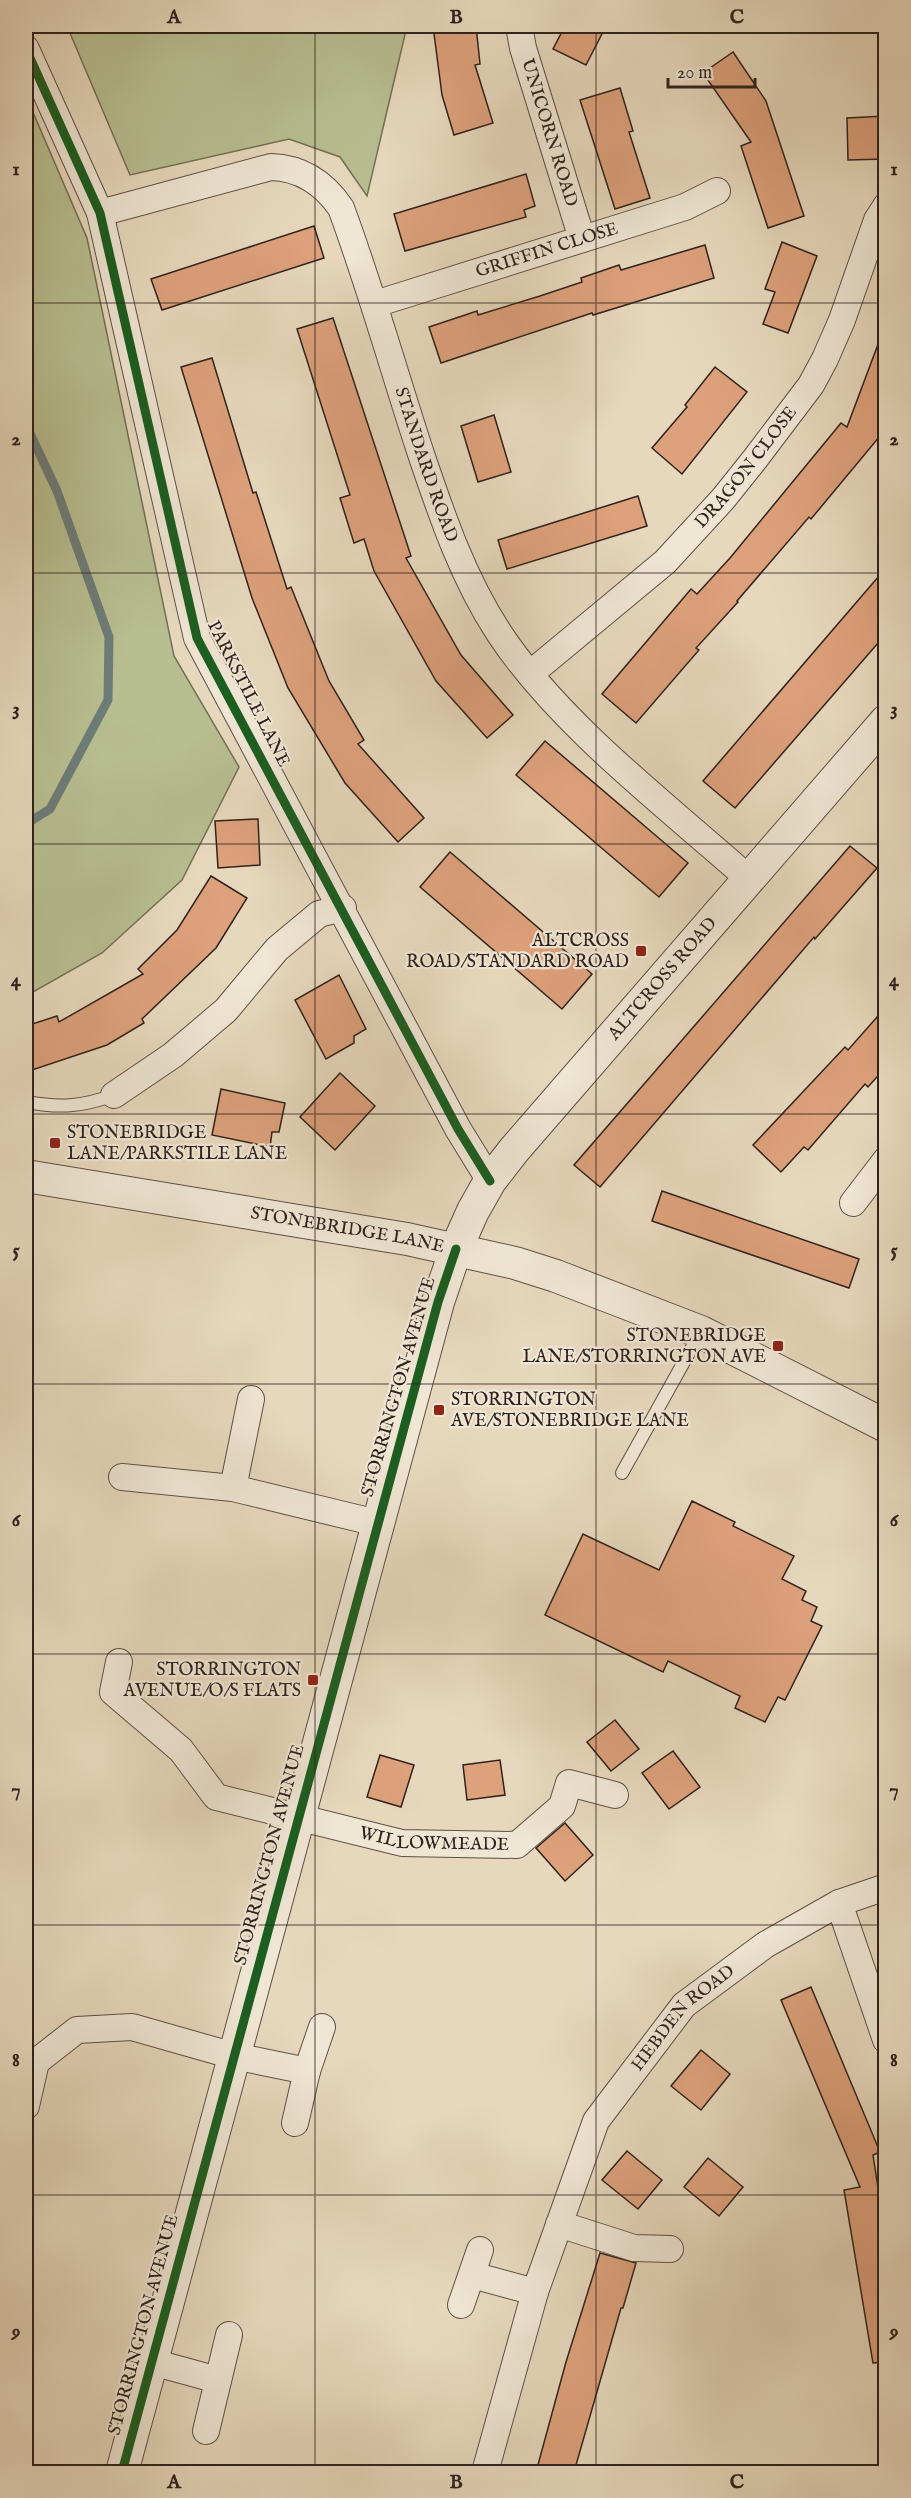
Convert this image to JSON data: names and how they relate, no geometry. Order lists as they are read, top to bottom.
{
  "streets": {
    "street": [
      "UNICORN ROAD",
      "GRIFFIN CLOSE",
      "STANDARD ROAD",
      "DRAGON CLOSE",
      "PARKSTILE LANE",
      "ALTCROSS ROAD",
      "STONEBRIDGE LANE",
      "STORRINGTON AVENUE",
      "WILLOWMEADE",
      "HEBDEN ROAD"
    ]
  },
  "crossings": [
    ["UNICORN ROAD", "GRIFFIN CLOSE"],
    ["GRIFFIN CLOSE", "STANDARD ROAD"],
    ["STANDARD ROAD", "DRAGON CLOSE"],
    ["STANDARD ROAD", "PARKSTILE LANE"],
    ["STANDARD ROAD", "ALTCROSS ROAD"],
    ["PARKSTILE LANE", "ALTCROSS ROAD"],
    ["ALTCROSS ROAD", "STONEBRIDGE LANE"],
    ["ALTCROSS ROAD", "STORRINGTON AVENUE"],
    ["STONEBRIDGE LANE", "STORRINGTON AVENUE"],
    ["STORRINGTON AVENUE", "WILLOWMEADE"]
  ],
  "places": {
    "transit": [
      "ALTCROSS ROAD/STANDARD ROAD",
      "STONEBRIDGE LANE/PARKSTILE LANE",
      "STONEBRIDGE LANE/STORRINGTON AVE",
      "STORRINGTON AVE/STONEBRIDGE LANE",
      "STORRINGTON AVENUE/O/S FLATS"
    ]
  },
  "scale_bar": "20 m",
  "grid": {
    "columns": ["A", "B", "C"],
    "rows": [
      "1",
      "2",
      "3",
      "4",
      "5",
      "6",
      "7",
      "8",
      "9"
    ]
  }
}
